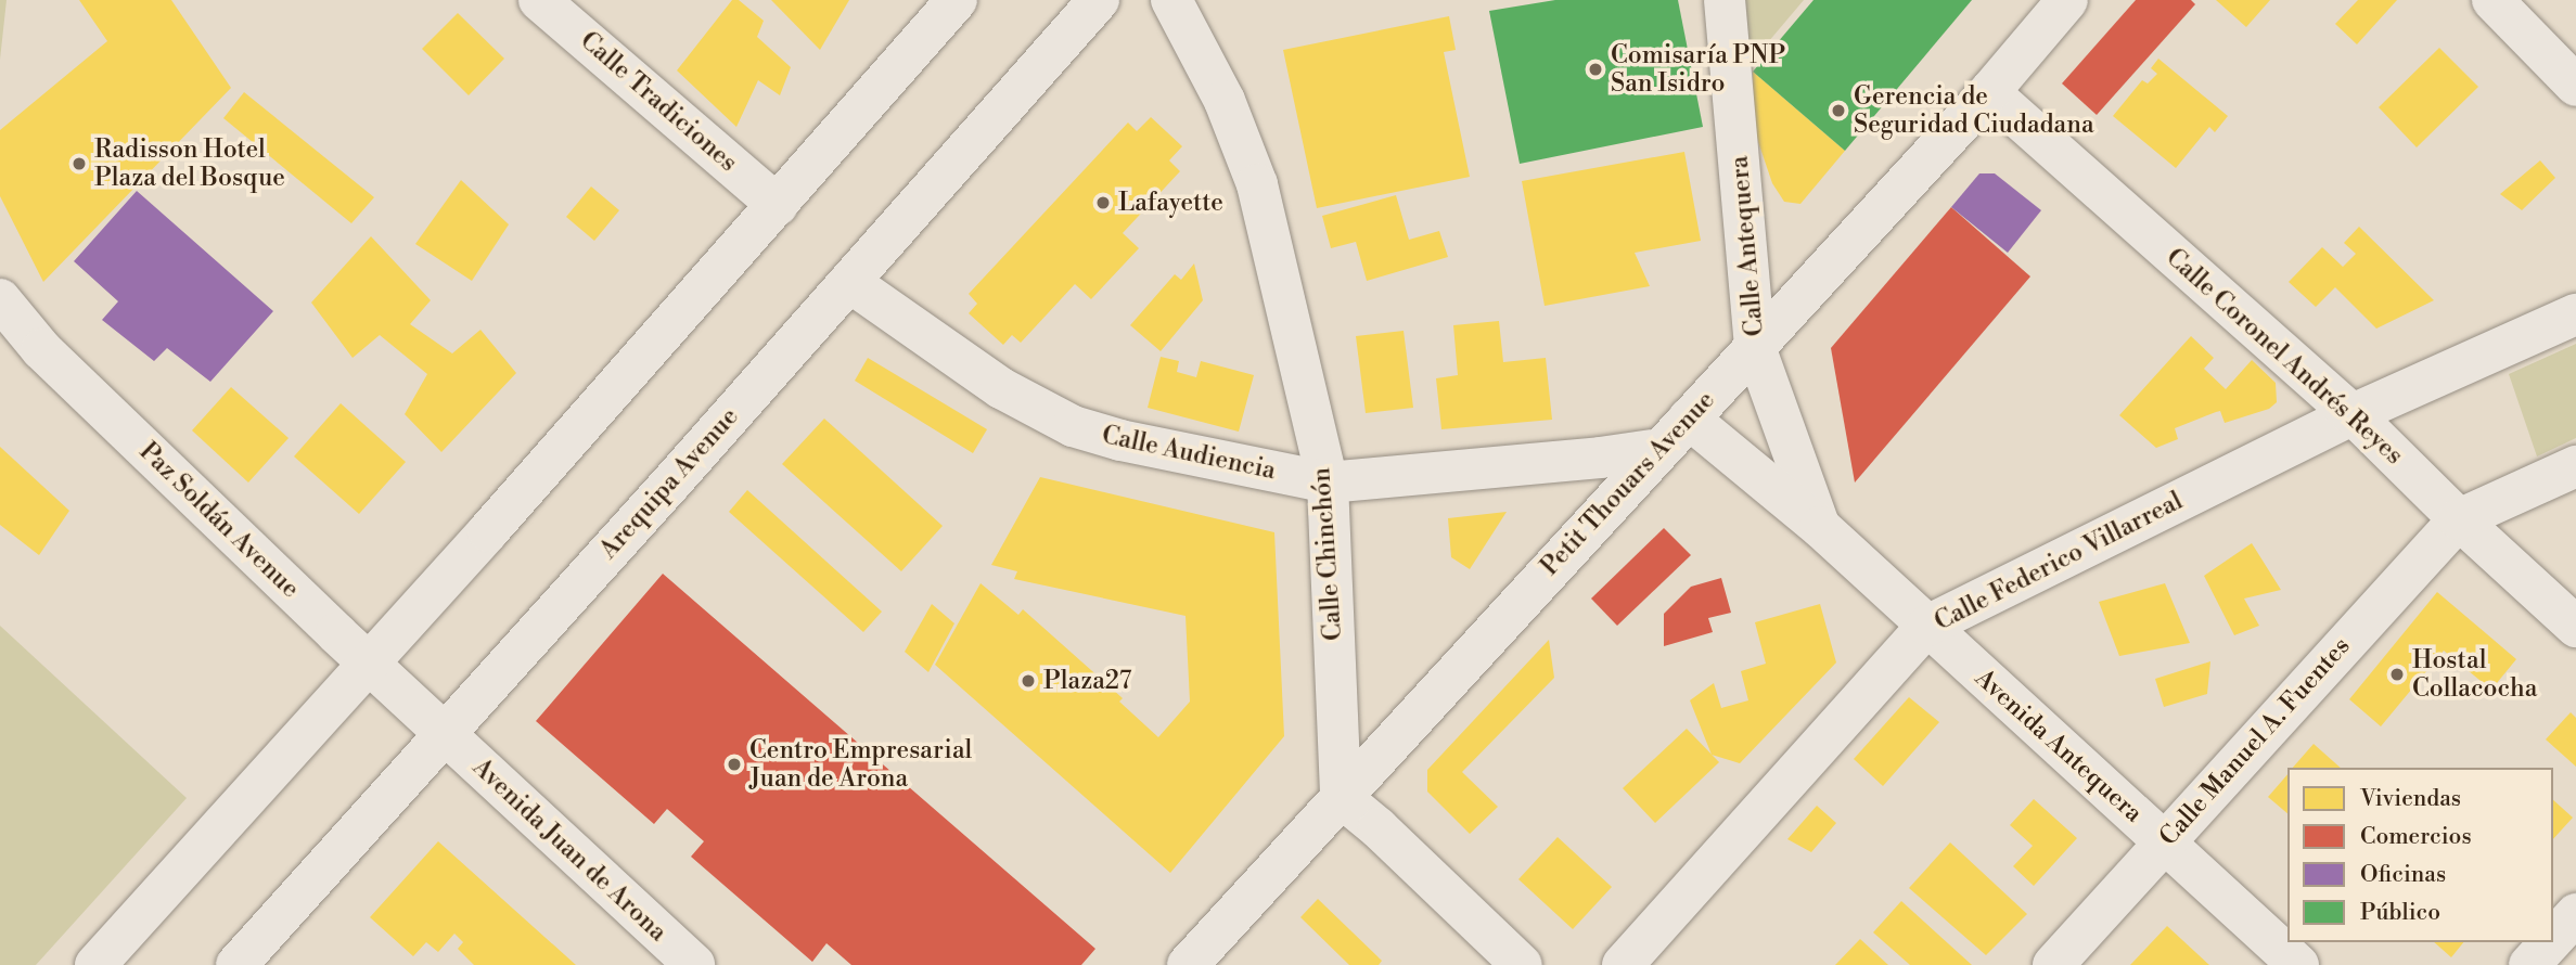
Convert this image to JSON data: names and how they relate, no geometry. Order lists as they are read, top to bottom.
{
  "streets": {
    "street": [
      "Calle Tradiciones",
      "Calle Antequera",
      "Calle Coronel Andrés Reyes",
      "Calle Audiencia",
      "Arequipa Avenue",
      "Petit Thouars Avenue",
      "Paz Soldán Avenue",
      "Calle Chinchón",
      "Calle Federico Villarreal",
      "Calle Manuel A. Fuentes",
      "Avenida Antequera",
      "Avenida Juan de Arona"
    ]
  },
  "crossings": [
    ["Calle Antequera", "Petit Thouars Avenue"],
    ["Calle Antequera", "Avenida Antequera"],
    ["Calle Coronel Andrés Reyes", "Petit Thouars Avenue"],
    ["Calle Coronel Andrés Reyes", "Calle Federico Villarreal"],
    ["Calle Coronel Andrés Reyes", "Calle Manuel A. Fuentes"],
    ["Calle Audiencia", "Arequipa Avenue"],
    ["Calle Audiencia", "Petit Thouars Avenue"],
    ["Calle Audiencia", "Calle Chinchón"],
    ["Arequipa Avenue", "Paz Soldán Avenue"],
    ["Arequipa Avenue", "Avenida Juan de Arona"],
    ["Petit Thouars Avenue", "Calle Chinchón"],
    ["Paz Soldán Avenue", "Avenida Juan de Arona"],
    ["Calle Federico Villarreal", "Avenida Antequera"],
    ["Calle Manuel A. Fuentes", "Avenida Antequera"]
  ],
  "places": [
    "Comisaría PNP San Isidro",
    "Gerencia de Seguridad Ciudadana",
    "Radisson Hotel Plaza del Bosque",
    "Lafayette",
    "Hostal Collacocha",
    "Plaza27",
    "Centro Empresarial Juan de Arona"
  ],
  "legend": [
    "Viviendas",
    "Comercios",
    "Oficinas",
    "Público"
  ]
}
